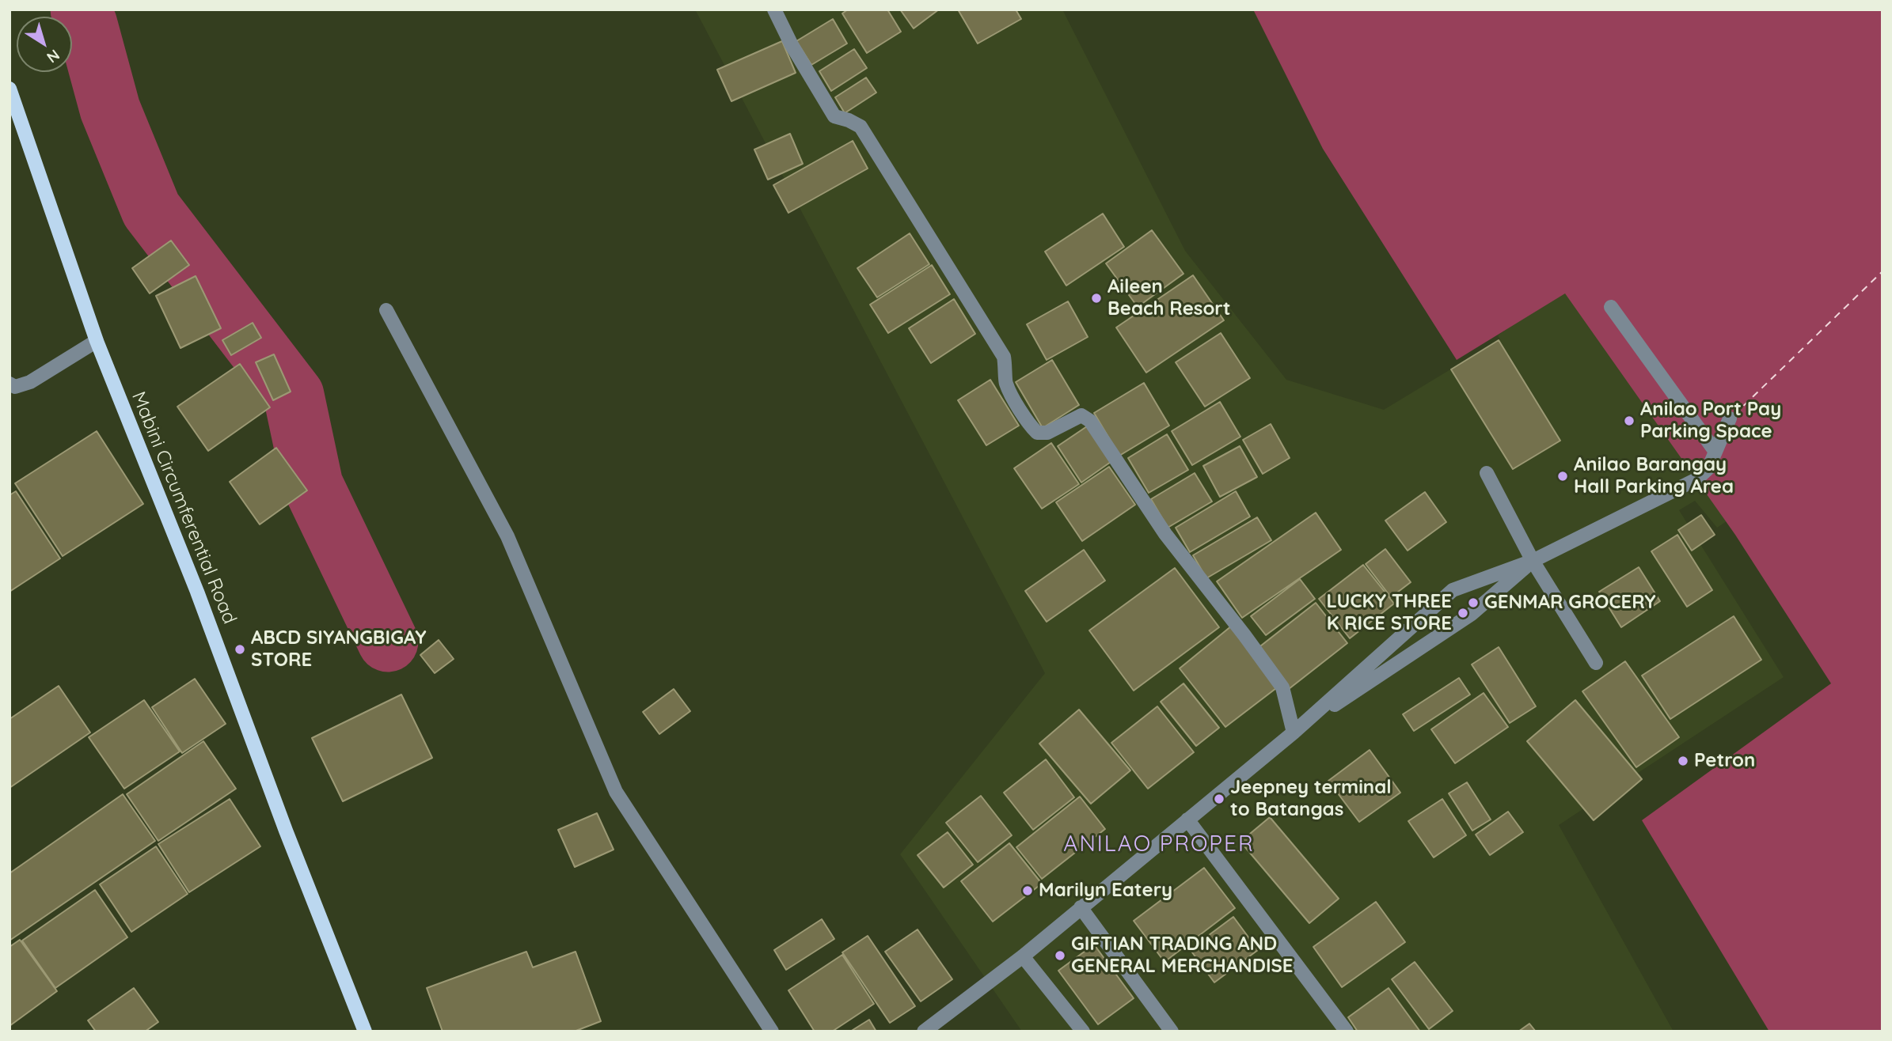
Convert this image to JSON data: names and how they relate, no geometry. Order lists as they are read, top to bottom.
{
  "streets": {
    "main road": ["Mabini Circumferential Road"]
  },
  "districts": ["ANILAO PROPER"],
  "places": [
    "Aileen Beach Resort",
    "Anilao Port Pay Parking Space",
    "Anilao Barangay Hall Parking Area",
    "GENMAR GROCERY",
    "LUCKY THREE K RICE STORE",
    "ABCD SIYANGBIGAY STORE",
    "Petron",
    "Jeepney terminal to Batangas",
    "Marilyn Eatery",
    "GIFTIAN TRADING AND GENERAL MERCHANDISE"
  ],
  "north": "bottom right"
}
